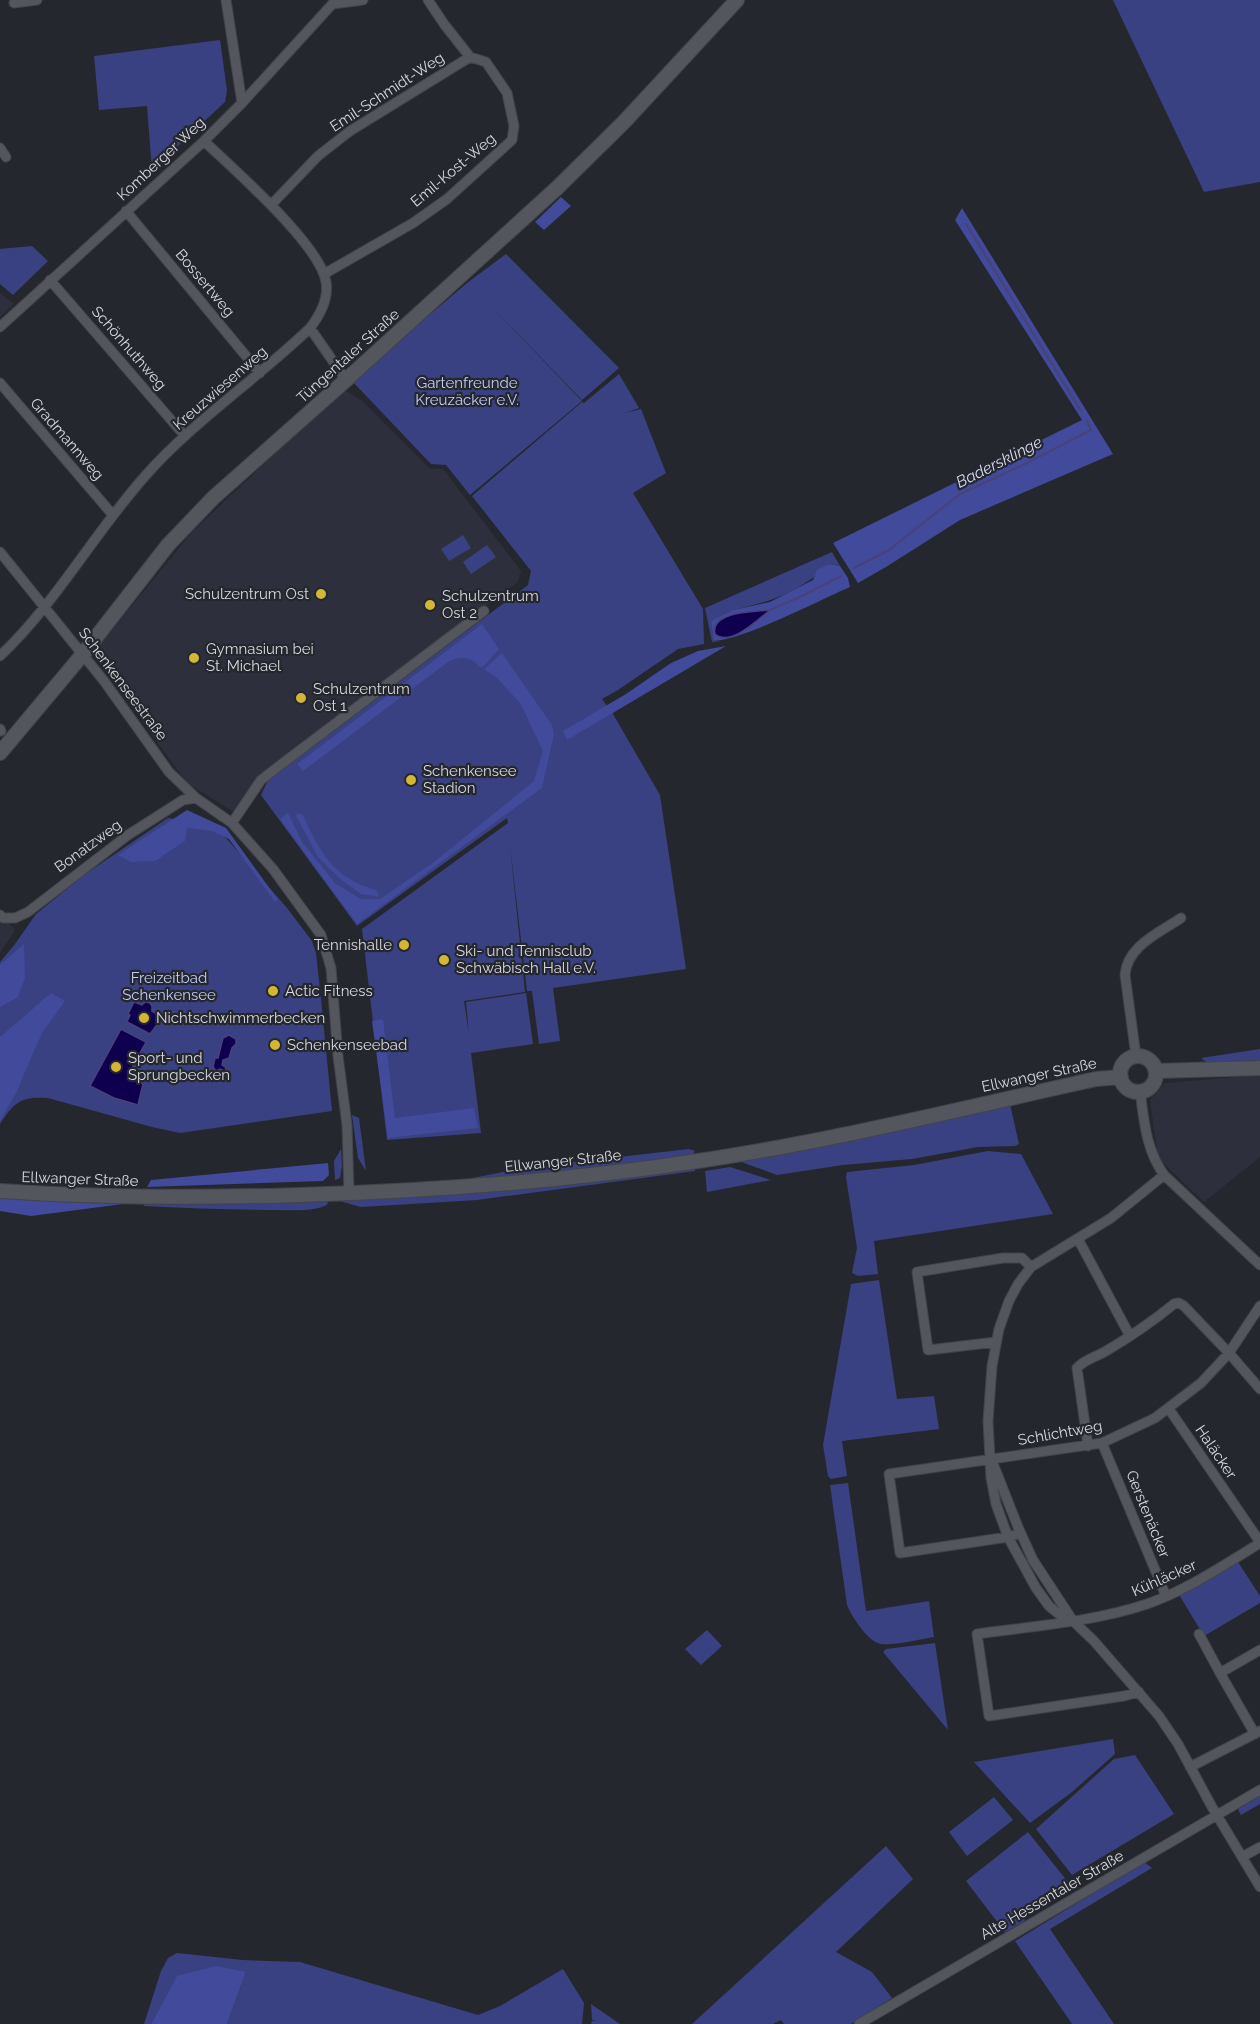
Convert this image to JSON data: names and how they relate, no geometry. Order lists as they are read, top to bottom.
{
  "streets": {
    "main road": ["Tüngentaler Straße", "Ellwanger Straße"],
    "street": [
      "Emil-Schmidt-Weg",
      "Komberger Weg",
      "Emil-Kost-Weg",
      "Bossertweg",
      "Schönhuthweg",
      "Kreuzwiesenweg",
      "Gradmannweg",
      "Schenkenseestraße",
      "Bonatzweg",
      "Schlichtweg",
      "Haläcker",
      "Gerstenäcker",
      "Kühläcker",
      "Alte Hessentaler Straße"
    ]
  },
  "crossings": [
    ["Emil-Schmidt-Weg", "Emil-Kost-Weg"],
    ["Emil-Schmidt-Weg", "Kreuzwiesenweg"],
    ["Komberger Weg", "Bossertweg"],
    ["Komberger Weg", "Schönhuthweg"],
    ["Komberger Weg", "Kreuzwiesenweg"],
    ["Emil-Kost-Weg", "Kreuzwiesenweg"],
    ["Bossertweg", "Kreuzwiesenweg"],
    ["Schönhuthweg", "Kreuzwiesenweg"],
    ["Tüngentaler Straße", "Schenkenseestraße"],
    ["Kreuzwiesenweg", "Gradmannweg"],
    ["Kreuzwiesenweg", "Schenkenseestraße"],
    ["Schenkenseestraße", "Bonatzweg"],
    ["Schenkenseestraße", "Ellwanger Straße"],
    ["Schlichtweg", "Haläcker"],
    ["Schlichtweg", "Gerstenäcker"],
    ["Haläcker", "Kühläcker"],
    ["Gerstenäcker", "Kühläcker"]
  ],
  "water": ["Badersklinge"],
  "parks": ["Gartenfreunde Kreuzäcker e.V.", "Freizeitbad Schenkensee"],
  "places": [
    "Schulzentrum Ost",
    "Schulzentrum Ost 2",
    "Gymnasium bei St. Michael",
    "Schulzentrum Ost 1",
    "Schenkensee Stadion",
    "Tennishalle",
    "Ski- und Tennisclub Schwäbisch Hall e.V.",
    "Actic Fitness",
    "Nichtschwimmerbecken",
    "Schenkenseebad",
    "Sport- und Sprungbecken"
  ]
}
